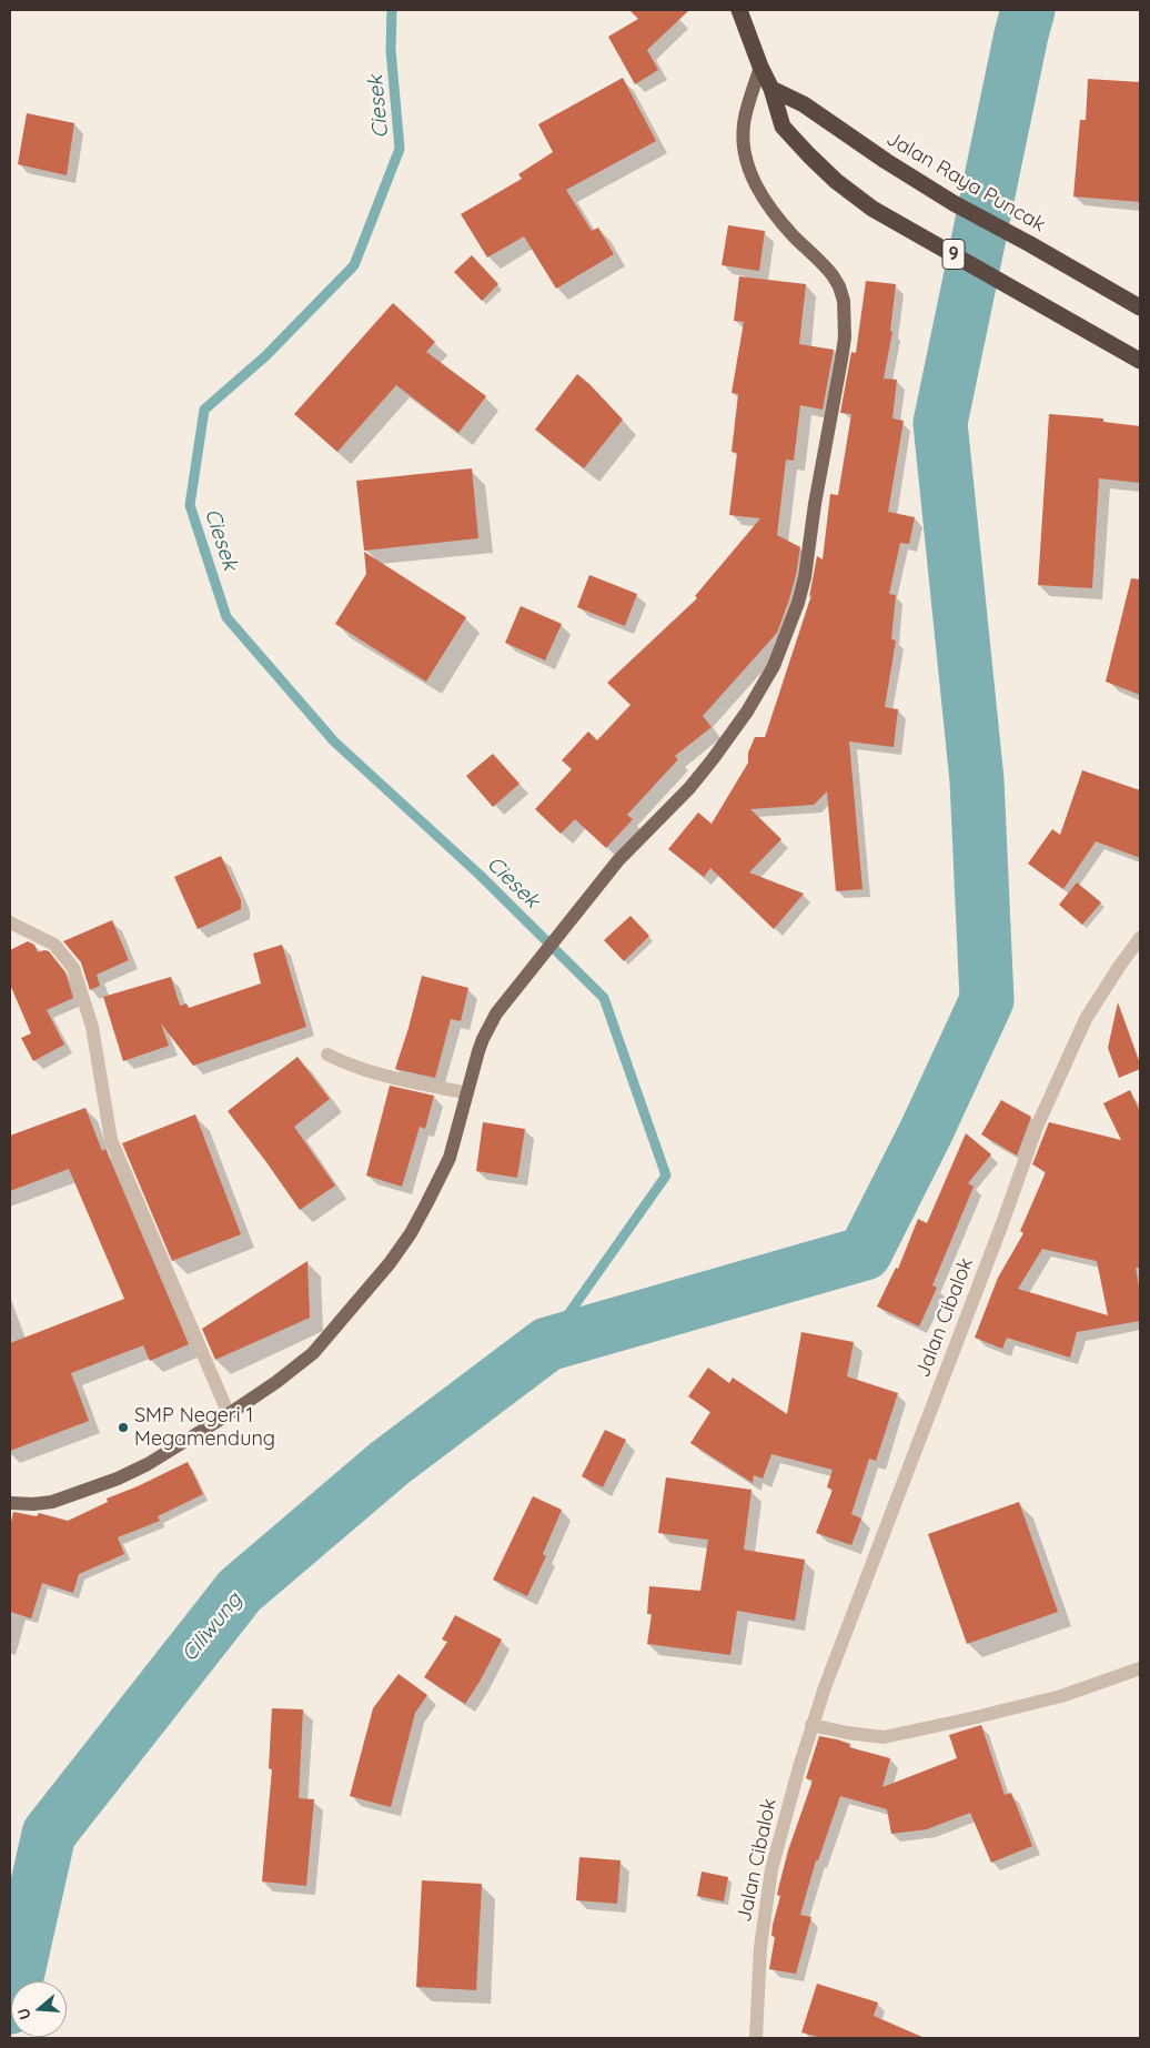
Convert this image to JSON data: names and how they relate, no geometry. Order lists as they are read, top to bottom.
{
  "streets": {
    "highway": ["Jalan Raya Puncak", "9"],
    "street": ["Jalan Cibalok"]
  },
  "crossings": [
    ["Jalan Raya Puncak", "9"]
  ],
  "water": ["Ciesek", "Ciliwung"],
  "places": ["SMP Negeri 1 Megamendung"],
  "north": "left"
}
